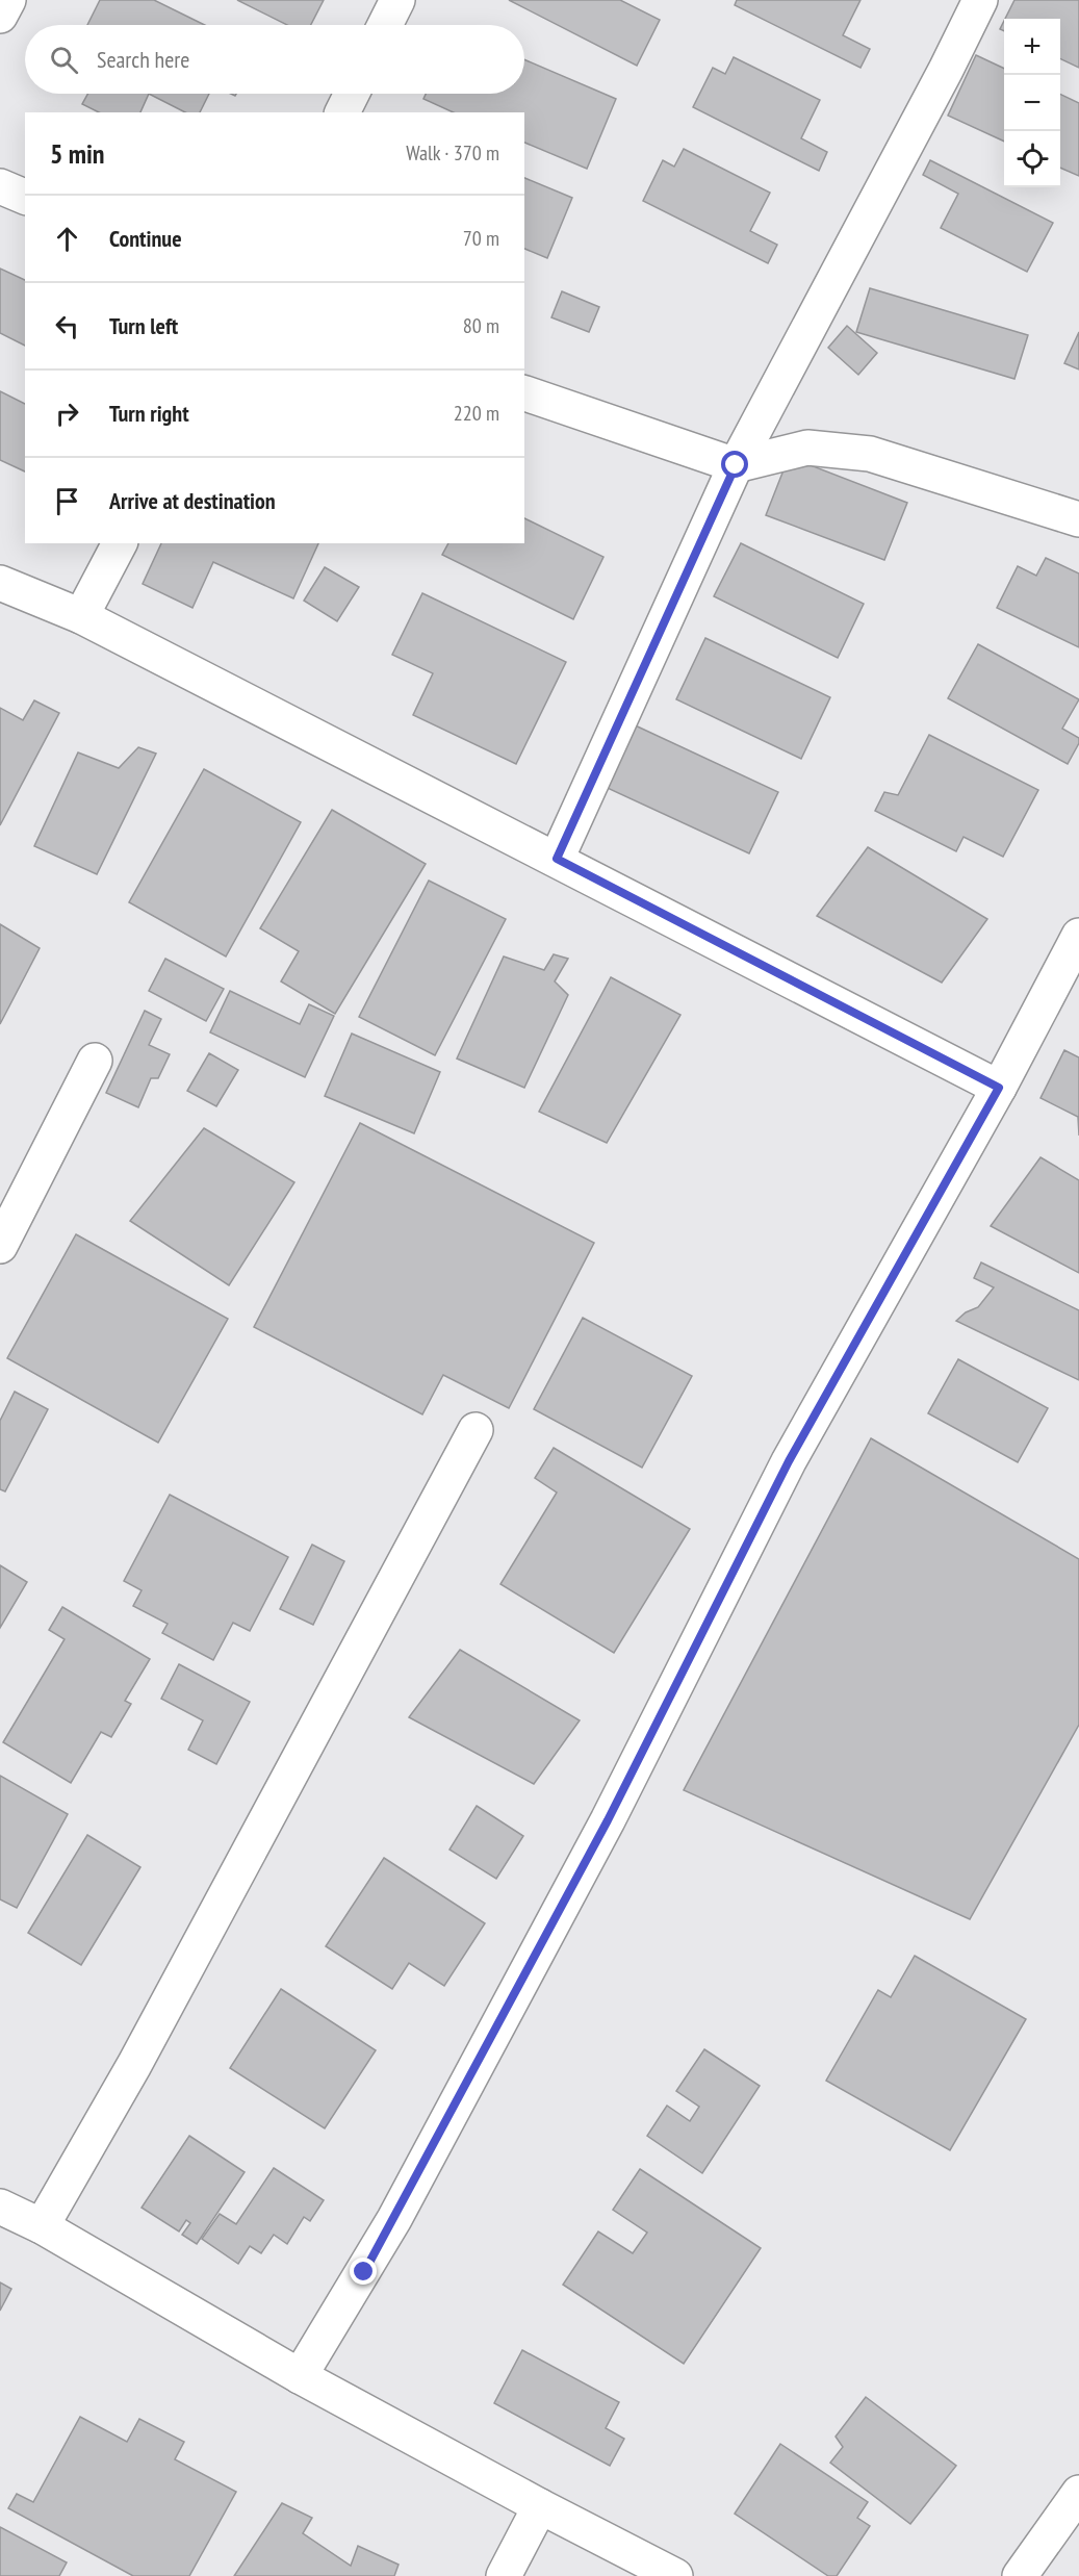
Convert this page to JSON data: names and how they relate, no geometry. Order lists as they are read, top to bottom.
{
  "page": {
    "map_buttons": ["+", "−"],
    "search": "Search here",
    "heading": ["5 min", "Walk · 370 m"],
    "list": [
      ["Continue", "70 m"],
      ["Turn left", "80 m"],
      ["Turn right", "220 m"],
      "Arrive at destination"
    ]
  }
}
